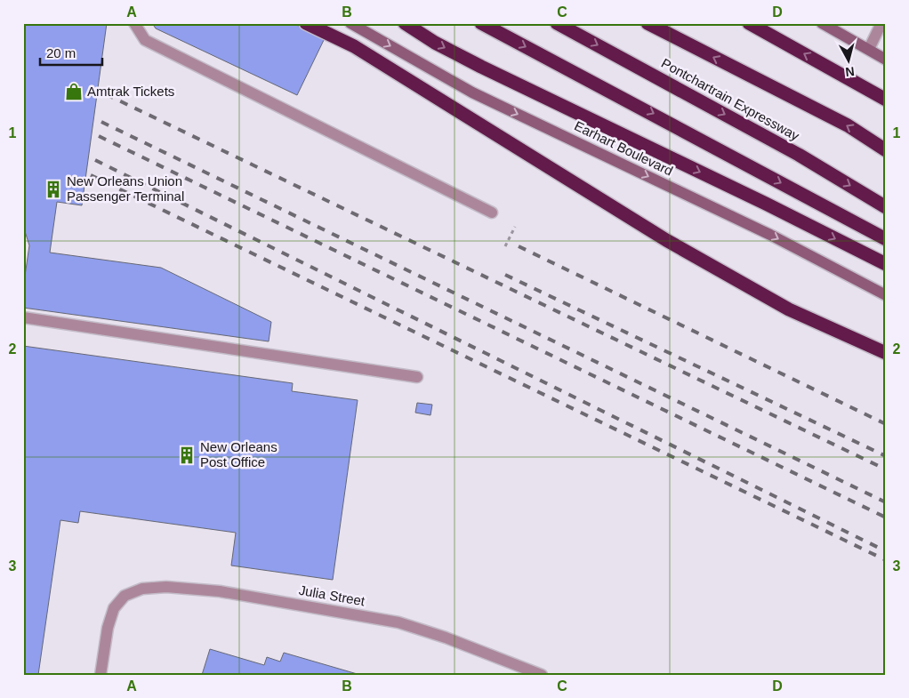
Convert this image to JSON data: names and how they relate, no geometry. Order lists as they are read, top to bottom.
{
  "streets": {
    "highway": ["Pontchartrain Expressway"],
    "main road": ["Earhart Boulevard"],
    "street": ["Julia Street"]
  },
  "one_way": ["Earhart Boulevard"],
  "places": {
    "shop": ["Amtrak Tickets"],
    "building": ["New Orleans Union Passenger Terminal", "New Orleans Post Office"]
  },
  "scale_bar": "20 m",
  "north": "bottom",
  "grid": {
    "columns": [
      "A",
      "B",
      "C",
      "D"
    ],
    "rows": ["1", "2", "3"]
  }
}
